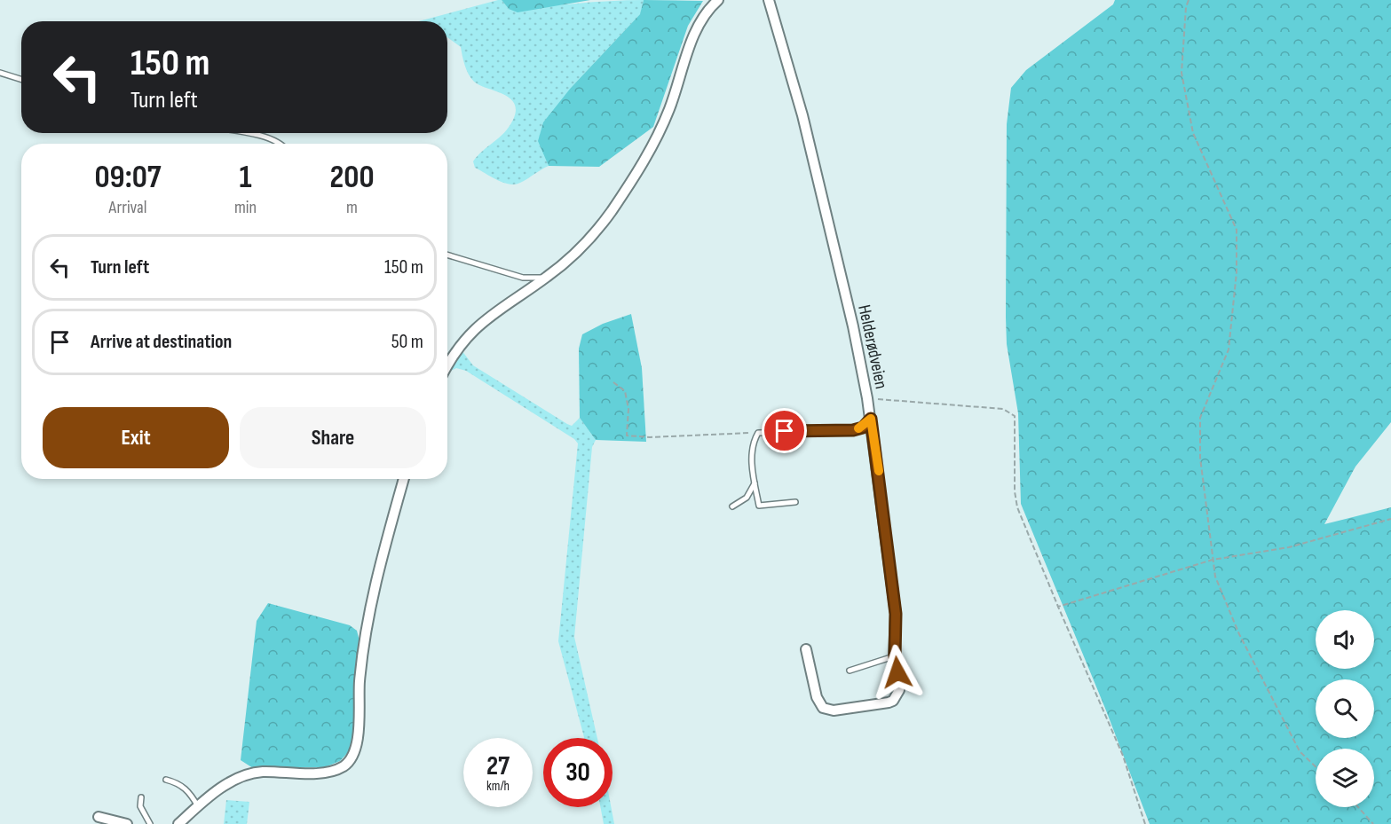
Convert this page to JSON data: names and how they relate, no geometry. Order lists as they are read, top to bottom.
{
  "streets": {
    "street": ["Helderødveien"]
  },
  "page": {
    "turn": ["150 m", "Turn left"],
    "eta": [
      "09:07",
      "Arrival",
      "1",
      "min",
      "200",
      "m"
    ],
    "list": [
      {
        "name": "Turn left",
        "value": "150 m"
      },
      {
        "name": "Arrive at destination",
        "value": "50 m"
      }
    ],
    "buttons": ["Exit", "Share"],
    "speed": "27 km/h",
    "limit": "30"
  }
}
